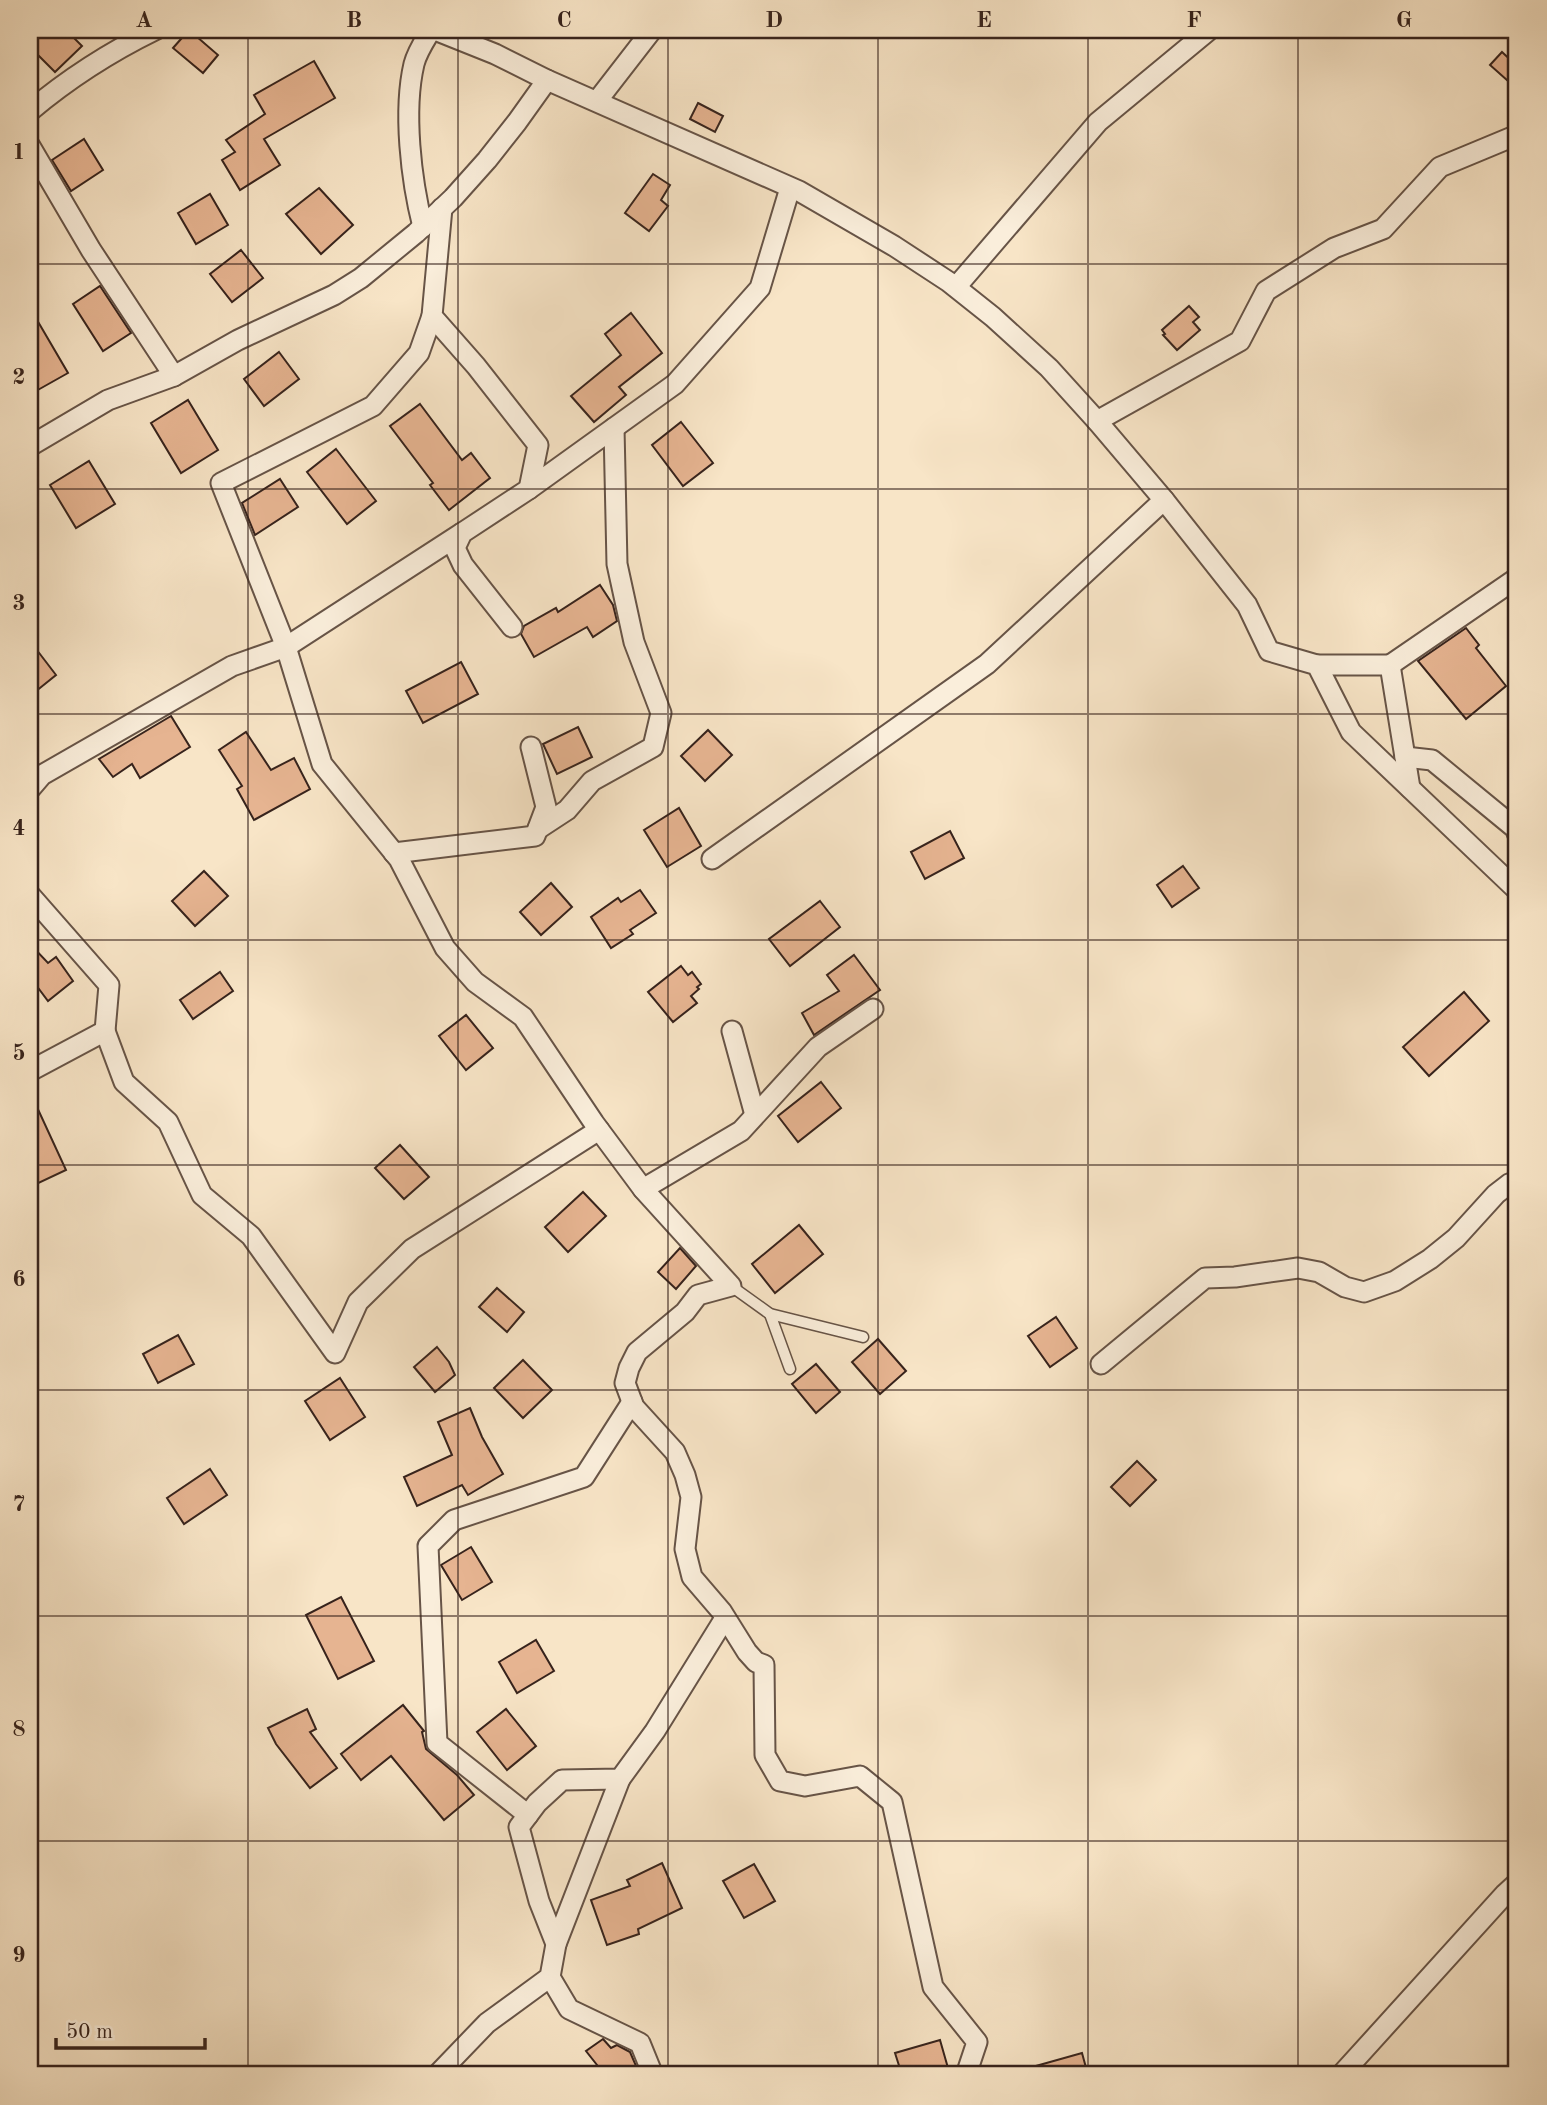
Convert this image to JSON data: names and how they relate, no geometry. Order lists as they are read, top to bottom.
{
  "scale_bar": "50 m",
  "grid": {
    "columns": [
      "A",
      "B",
      "C",
      "D",
      "E",
      "F",
      "G"
    ],
    "rows": [
      "1",
      "2",
      "3",
      "4",
      "5",
      "6",
      "7",
      "8",
      "9"
    ]
  }
}
